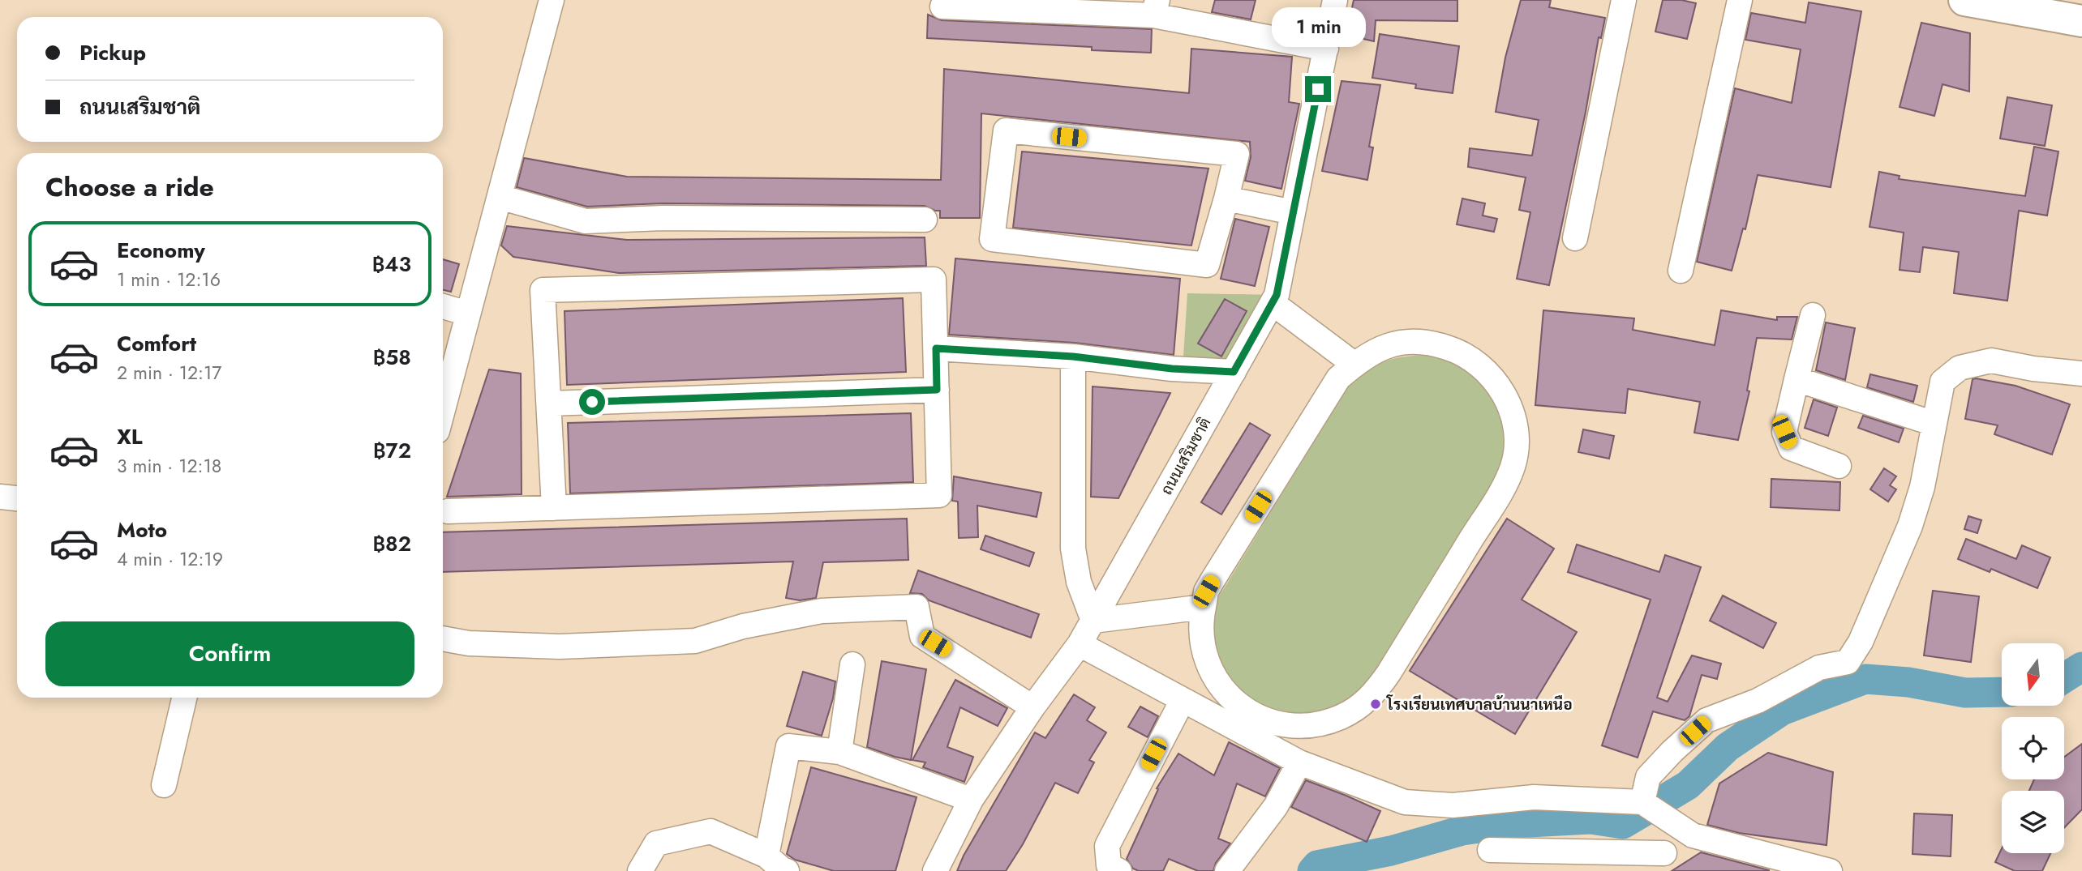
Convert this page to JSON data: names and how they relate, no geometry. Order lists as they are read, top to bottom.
{
  "streets": {
    "street": ["ถนนเสริมชาติ"]
  },
  "places": ["โรงเรียนเทศบาลบ้านนาเหนือ"],
  "north": "bottom",
  "page": {
    "bubble": "1 min",
    "banner": ["Pickup", "ถนนเสริมชาติ"],
    "heading": "Choose a ride",
    "list": [
      {
        "name": "Economy",
        "note": "1 min · 12:16",
        "value": "฿43"
      },
      {
        "name": "Comfort",
        "note": "2 min · 12:17",
        "value": "฿58"
      },
      {
        "name": "XL",
        "note": "3 min · 12:18",
        "value": "฿72"
      },
      {
        "name": "Moto",
        "note": "4 min · 12:19",
        "value": "฿82"
      }
    ],
    "buttons": "Confirm"
  }
}
